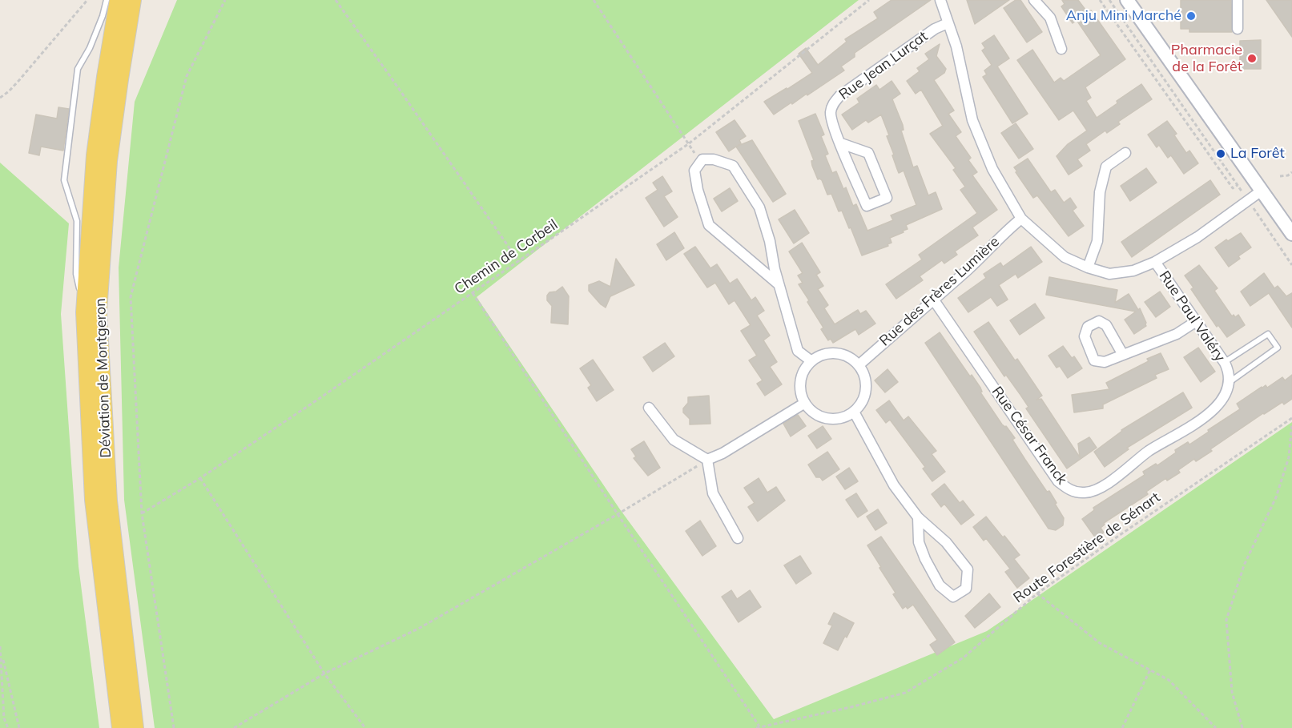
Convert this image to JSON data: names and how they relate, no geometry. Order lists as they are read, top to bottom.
{
  "streets": {
    "main road": ["Déviation de Montgeron"],
    "street": [
      "Rue Jean Lurçat",
      "Rue des Frères Lumière",
      "Rue Paul Valéry",
      "Rue César Franck"
    ],
    "path": ["Chemin de Corbeil", "Route Forestière de Sénart"]
  },
  "crossings": [
    ["Rue des Frères Lumière", "Rue César Franck"],
    ["Rue Paul Valéry", "Rue César Franck"]
  ],
  "places": ["Anju Mini Marché", "Pharmacie de la Forêt", "La Forêt"]
}
